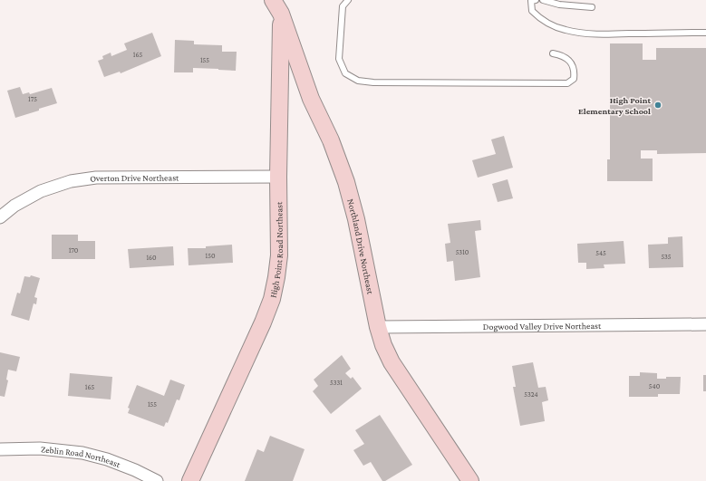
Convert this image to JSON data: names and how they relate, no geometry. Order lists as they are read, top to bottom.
{
  "streets": {
    "street": [
      "Overton Drive Northeast",
      "Northland Drive Northeast",
      "High Point Road Northeast",
      "Dogwood Valley Drive Northeast",
      "Zeblin Road Northeast"
    ]
  },
  "crossings": [
    ["Overton Drive Northeast", "High Point Road Northeast"],
    ["Northland Drive Northeast", "High Point Road Northeast"],
    ["Northland Drive Northeast", "Dogwood Valley Drive Northeast"]
  ],
  "places": ["High Point Elementary School"],
  "house_numbers": [
    "165",
    "155",
    "175",
    "170",
    "5310",
    "545",
    "150",
    "535",
    "160",
    "5331",
    "540",
    "165",
    "5324",
    "155"
  ]
}
